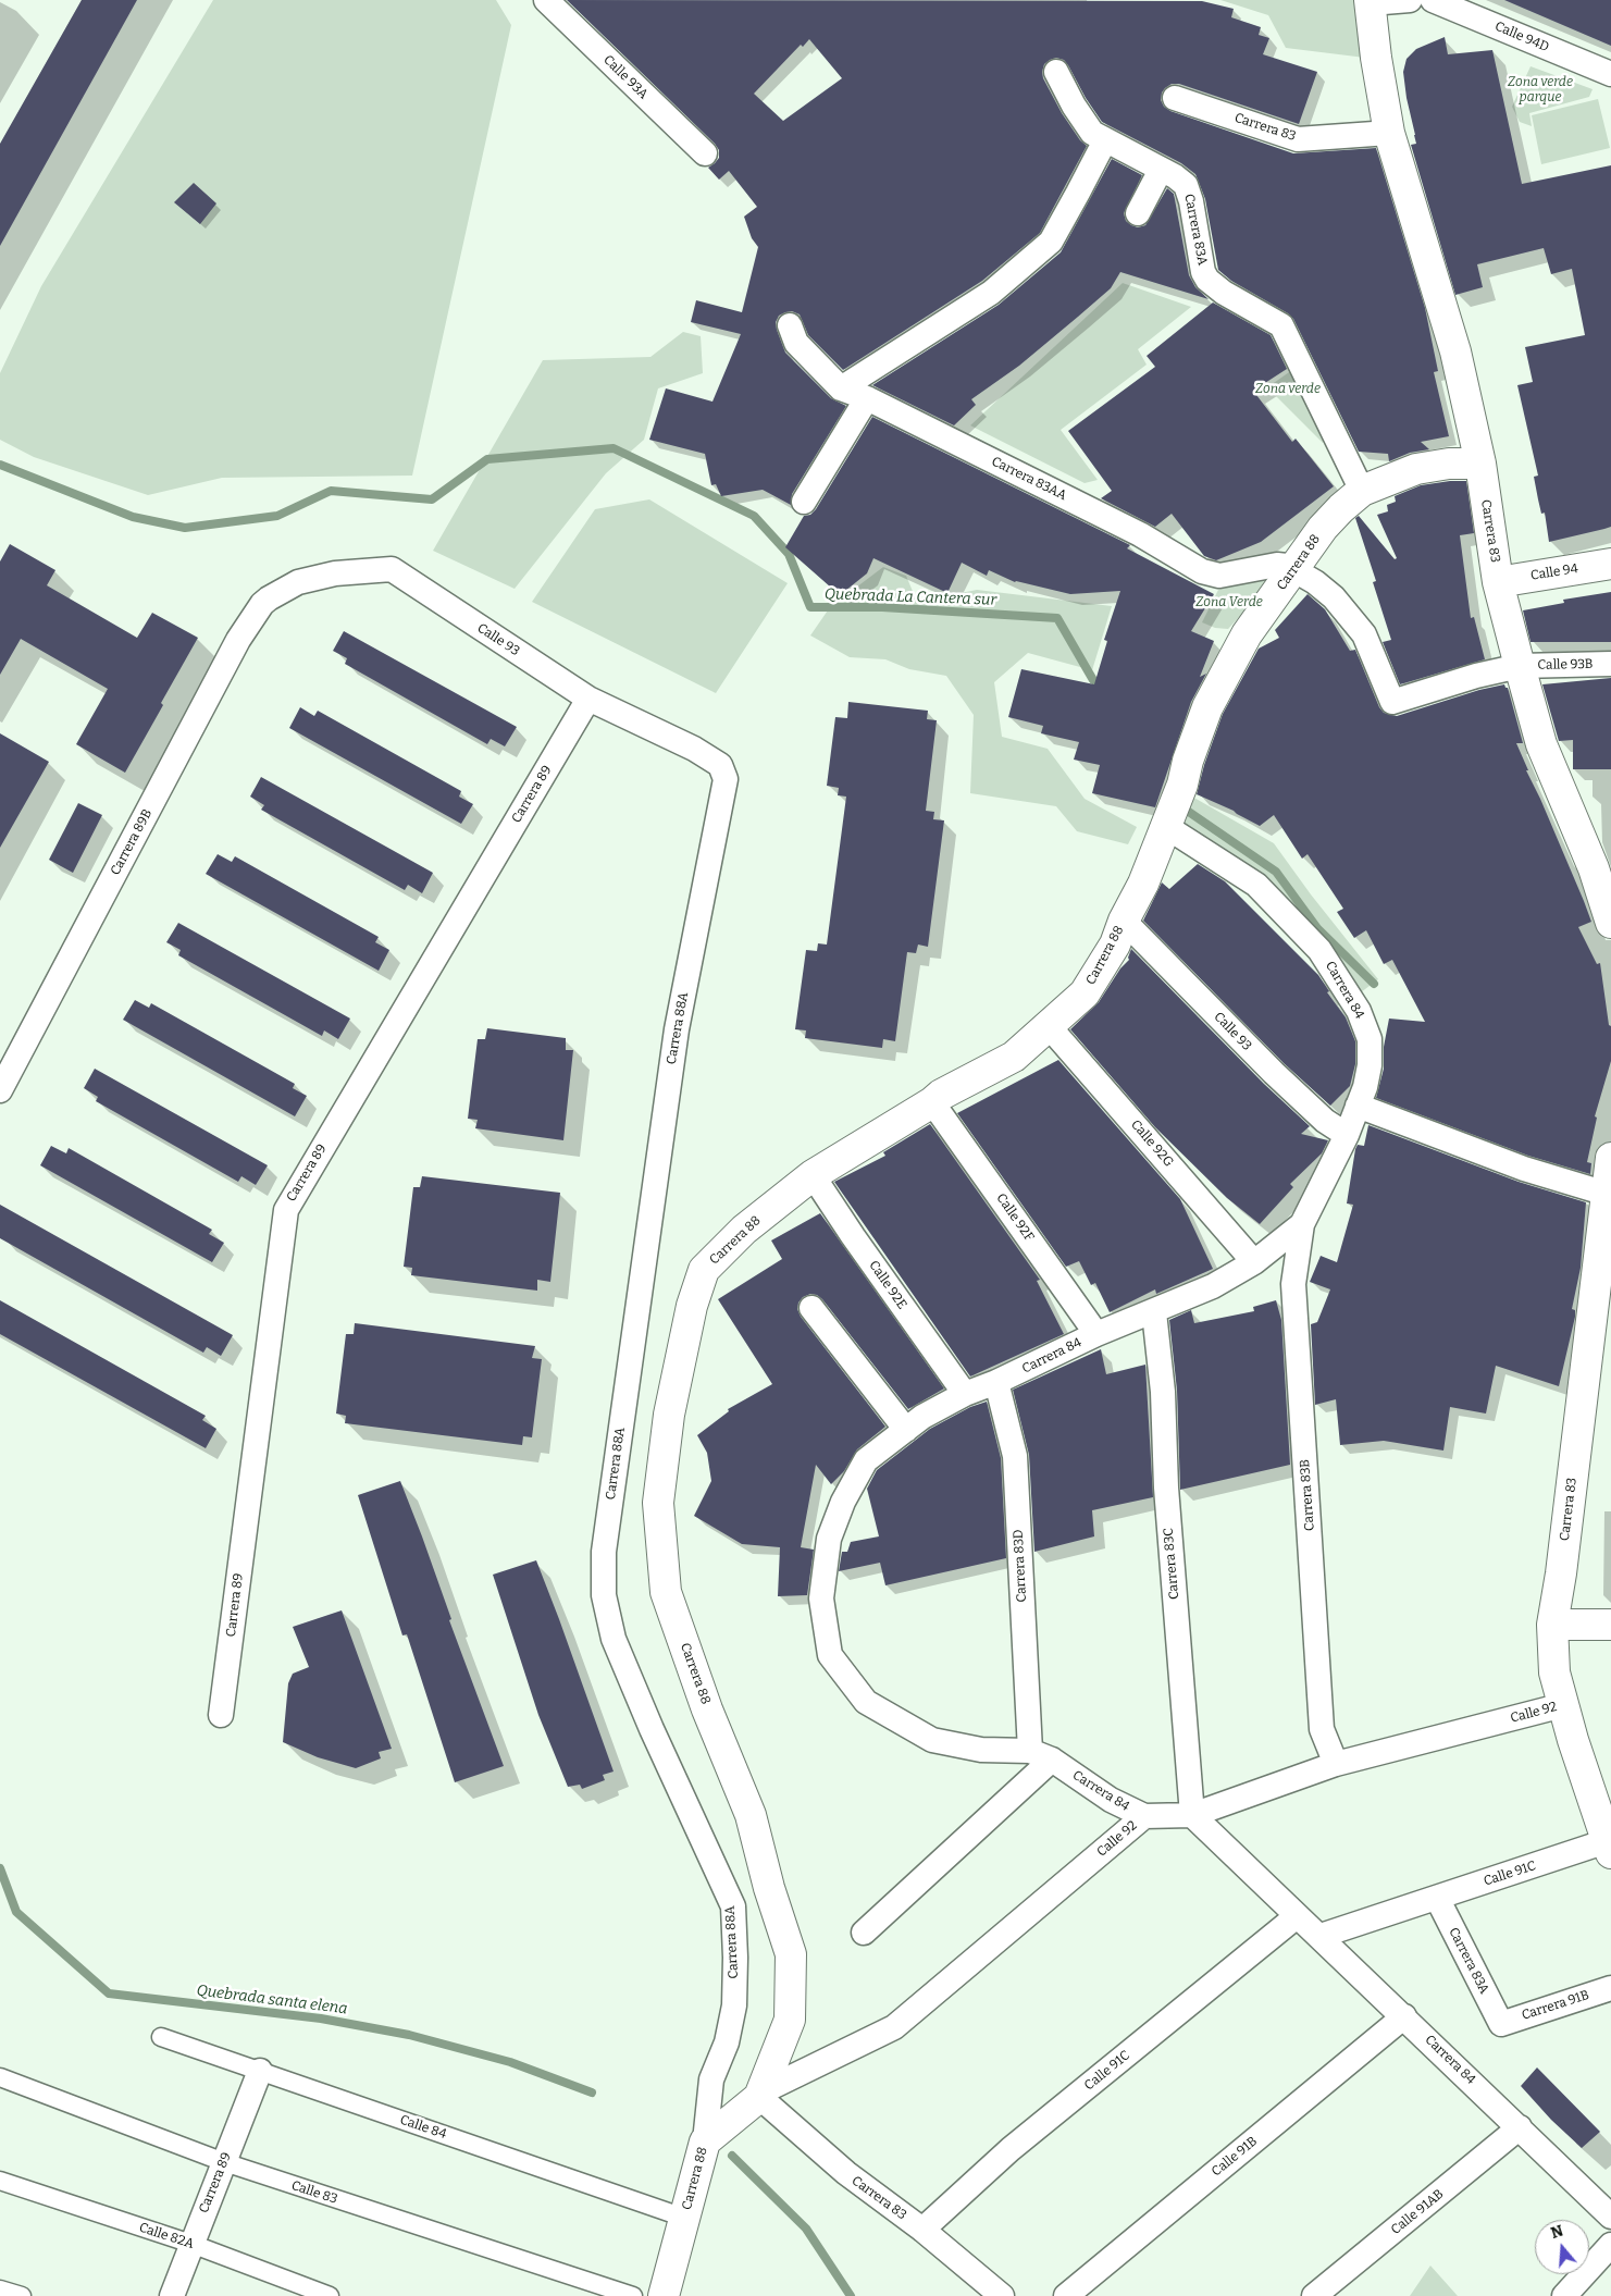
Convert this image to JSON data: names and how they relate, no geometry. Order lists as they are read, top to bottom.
{
  "streets": {
    "street": [
      "Calle 94D",
      "Calle 93A",
      "Carrera 83",
      "Carrera 83A",
      "Carrera 83AA",
      "Carrera 88",
      "Calle 94",
      "Calle 93",
      "Calle 93B",
      "Carrera 89",
      "Carrera 89B",
      "Carrera 84",
      "Carrera 88A",
      "Calle 92G",
      "Calle 92F",
      "Calle 92E",
      "Carrera 83B",
      "Carrera 83C",
      "Carrera 83D",
      "Calle 92",
      "Calle 91C",
      "Carrera 91B",
      "Calle 84",
      "Calle 91B",
      "Calle 83",
      "Calle 91AB",
      "Calle 82A"
    ]
  },
  "crossings": [
    ["Carrera 83", "Carrera 88"],
    ["Carrera 83", "Calle 94"],
    ["Carrera 83", "Calle 93B"],
    ["Carrera 83", "Calle 92"],
    ["Carrera 83", "Calle 91C"],
    ["Carrera 83A", "Carrera 88"],
    ["Carrera 83A", "Calle 91C"],
    ["Carrera 83A", "Carrera 91B"],
    ["Carrera 83AA", "Carrera 88"],
    ["Carrera 83AA", "Calle 93B"],
    ["Carrera 88", "Calle 93"],
    ["Carrera 88", "Calle 93B"],
    ["Carrera 88", "Carrera 84"],
    ["Carrera 88", "Carrera 88A"],
    ["Carrera 88", "Calle 92G"],
    ["Carrera 88", "Calle 92F"],
    ["Carrera 88", "Calle 92E"],
    ["Carrera 88", "Calle 92"],
    ["Carrera 88", "Calle 84"],
    ["Calle 93", "Carrera 89"],
    ["Calle 93", "Carrera 89B"],
    ["Calle 93", "Carrera 84"],
    ["Calle 93", "Carrera 88A"],
    ["Carrera 89", "Calle 84"],
    ["Carrera 89", "Calle 83"],
    ["Carrera 89", "Calle 82A"],
    ["Carrera 84", "Calle 92G"],
    ["Carrera 84", "Calle 92F"],
    ["Carrera 84", "Calle 92E"],
    ["Carrera 84", "Carrera 83B"],
    ["Carrera 84", "Carrera 83C"],
    ["Carrera 84", "Carrera 83D"],
    ["Carrera 84", "Calle 92"],
    ["Carrera 84", "Calle 91C"],
    ["Carrera 84", "Calle 91B"],
    ["Carrera 84", "Calle 91AB"],
    ["Carrera 83B", "Calle 92"],
    ["Carrera 83C", "Calle 92"]
  ],
  "water": ["Quebrada La Cantera sur", "Quebrada santa elena"],
  "parks": ["Zona verde parque", "Zona verde", "Zona Verde"],
  "north": "top"
}
